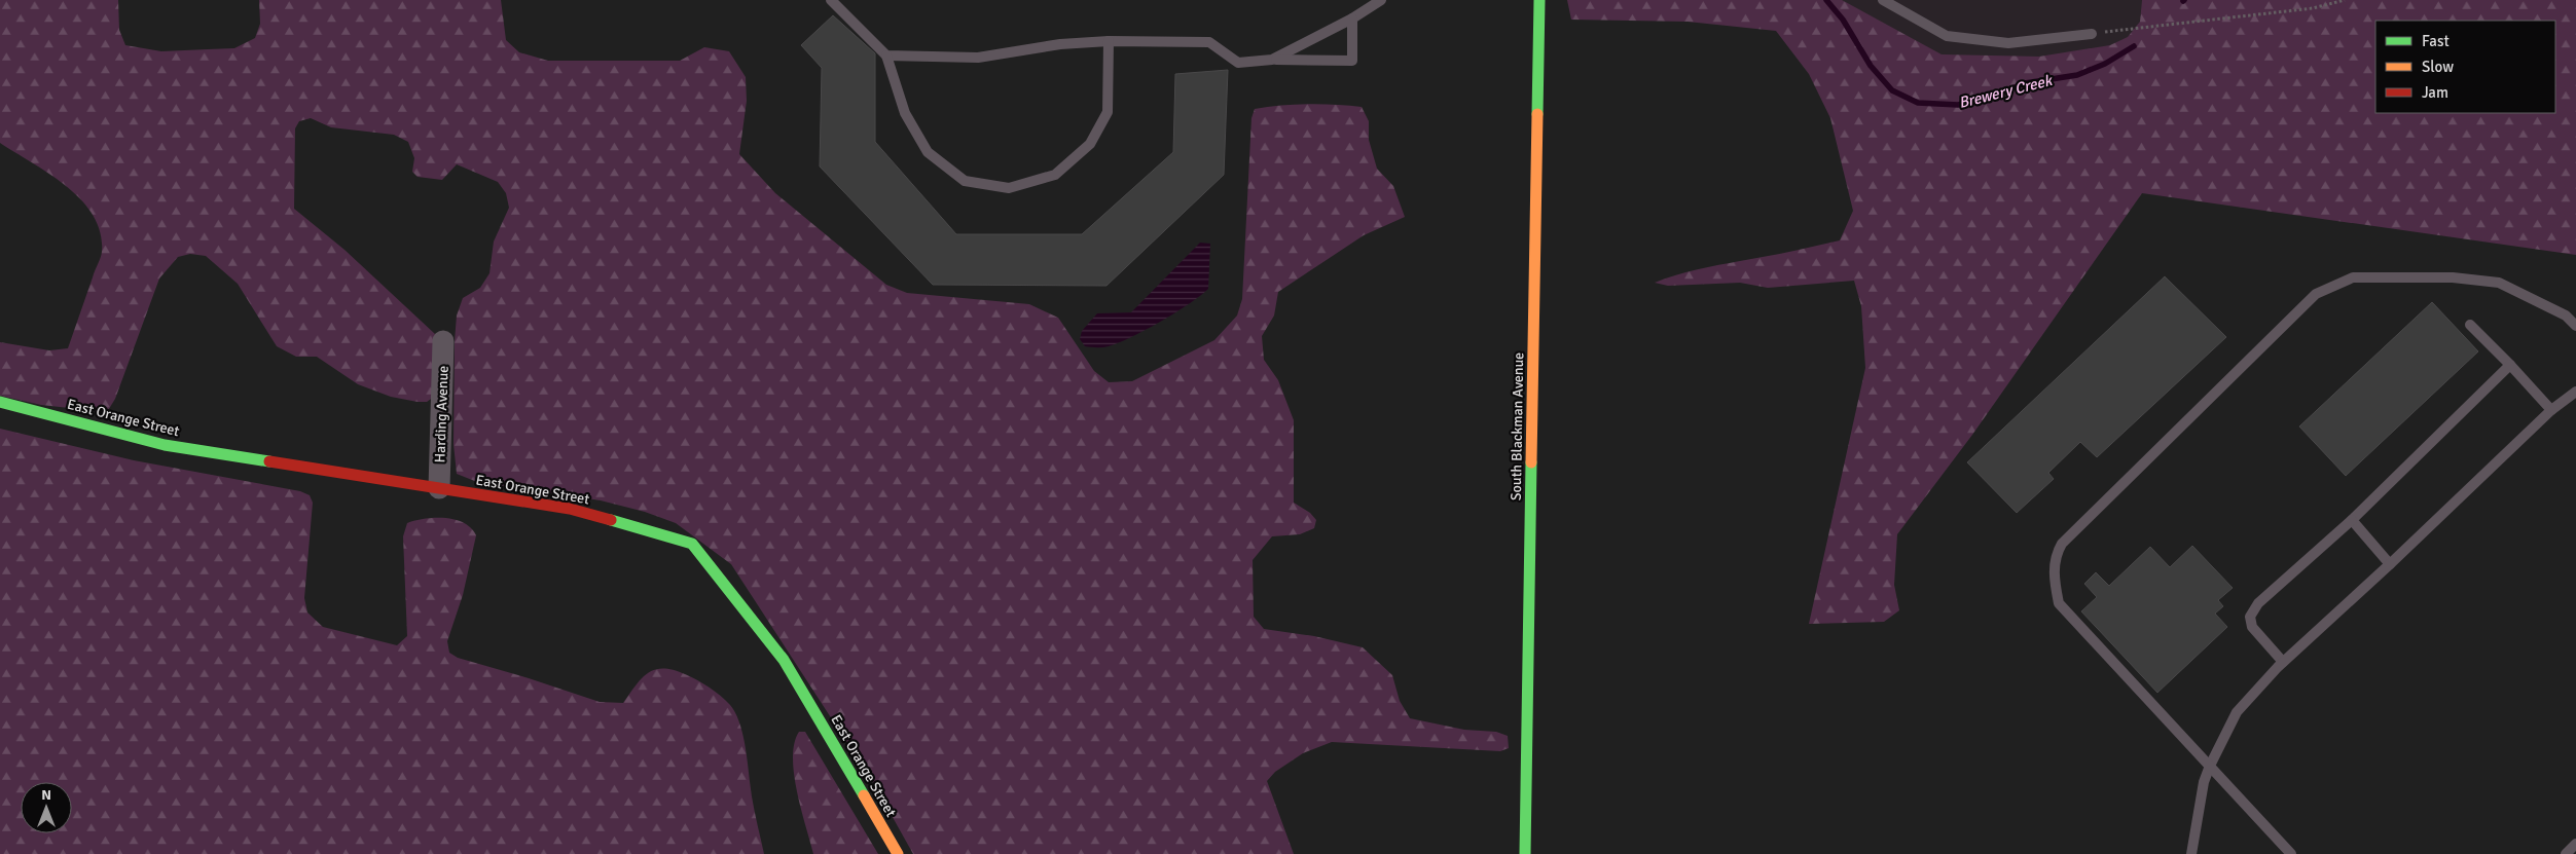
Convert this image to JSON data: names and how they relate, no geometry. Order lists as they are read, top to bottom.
{
  "streets": {
    "street": ["Harding Avenue", "East Orange Street", "South Blackman Avenue"]
  },
  "crossings": [
    ["Harding Avenue", "East Orange Street"]
  ],
  "water": ["Brewery Creek"],
  "legend": ["Fast", "Slow", "Jam"],
  "north": "top"
}
